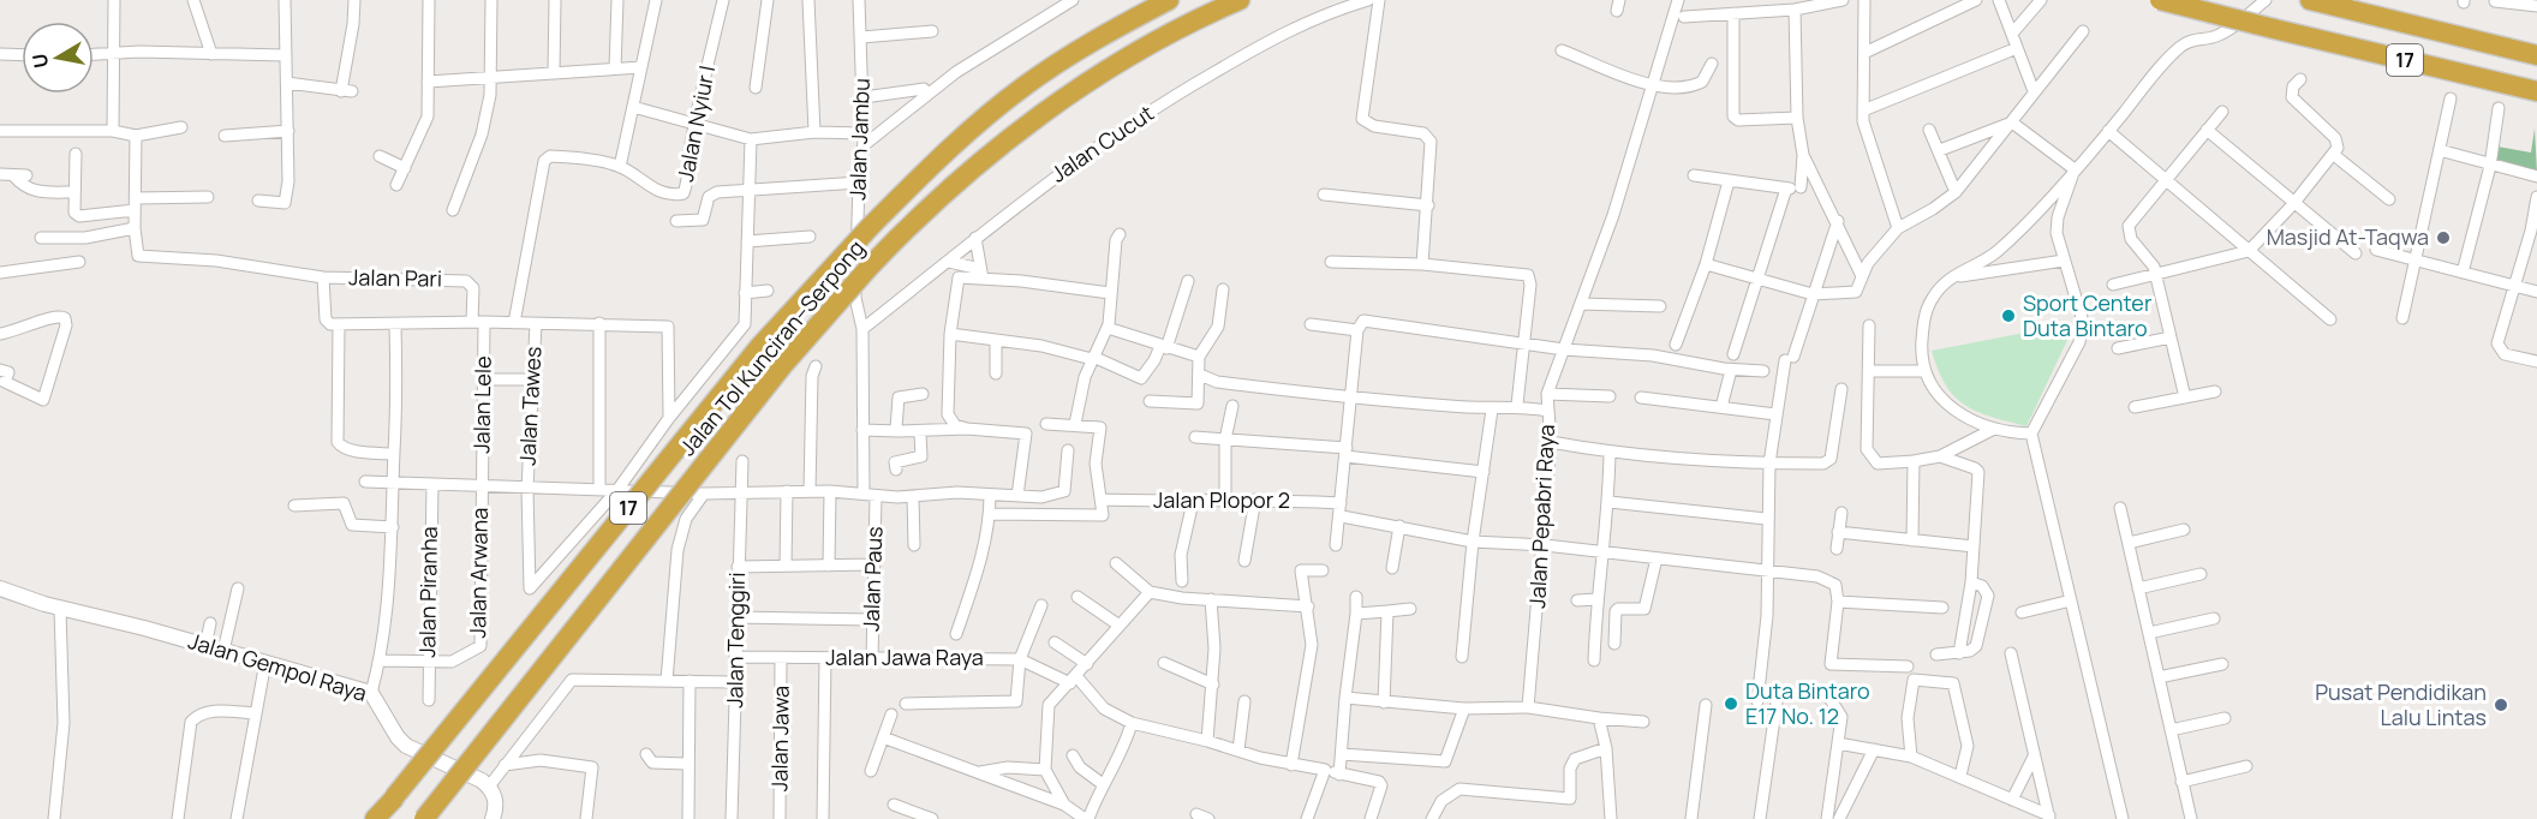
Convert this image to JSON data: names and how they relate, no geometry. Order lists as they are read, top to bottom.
{
  "streets": {
    "highway": ["17", "Jalan Tol Kunciran–Serpong"],
    "street": [
      "Jalan Nyiur I",
      "Jalan Jambu",
      "Jalan Cucut",
      "Jalan Pari",
      "Jalan Lele",
      "Jalan Tawes",
      "Jalan Plopor 2",
      "Jalan Pepabri Raya",
      "Jalan Arwana",
      "Jalan Paus",
      "Jalan Piranha",
      "Jalan Tenggiri",
      "Jalan Jawa Raya",
      "Jalan Gempol Raya",
      "Jalan Jawa"
    ]
  },
  "crossings": [
    ["Jalan Jambu", "Jalan Cucut"],
    ["Jalan Pari", "Jalan Lele"],
    ["Jalan Lele", "Jalan Arwana"],
    ["Jalan Arwana", "Jalan Piranha"],
    ["Jalan Paus", "Jalan Jawa Raya"],
    ["Jalan Tenggiri", "Jalan Jawa Raya"],
    ["Jalan Jawa Raya", "Jalan Jawa"]
  ],
  "places": [
    "Masjid At-Taqwa",
    "Sport Center Duta Bintaro",
    "Duta Bintaro E17 No. 12",
    "Pusat Pendidikan Lalu Lintas"
  ],
  "north": "left"
}
